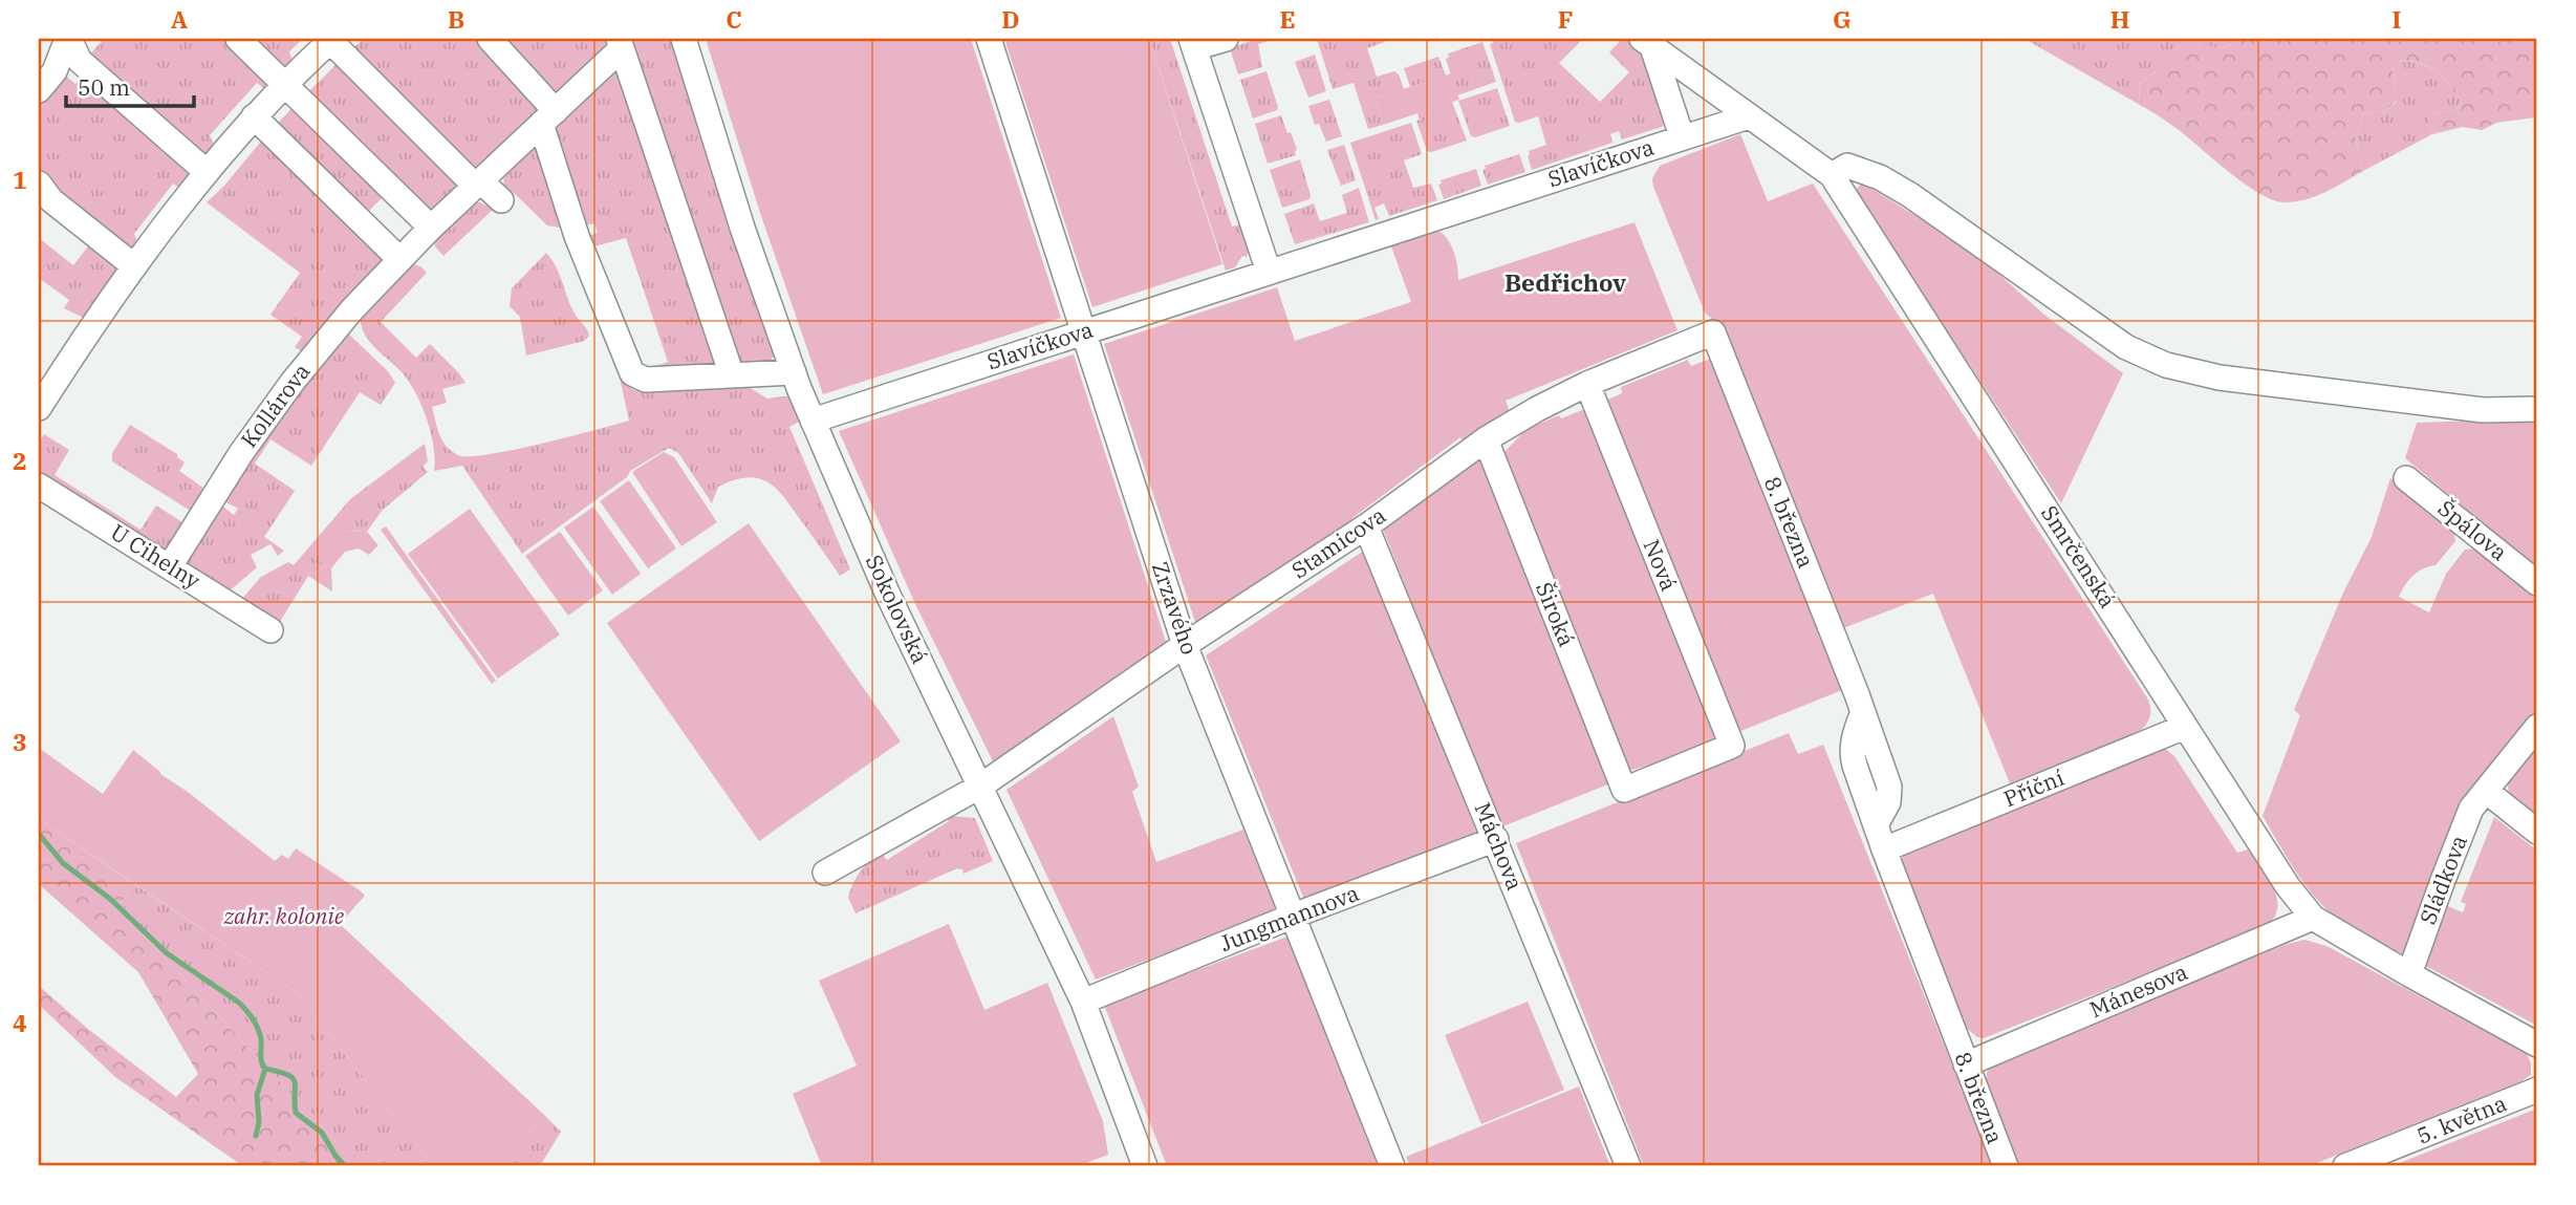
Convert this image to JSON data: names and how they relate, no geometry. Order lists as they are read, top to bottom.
{
  "streets": {
    "street": [
      "Slavíčkova",
      "Kollárova",
      "8. března",
      "Špálova",
      "Stamicova",
      "U Cihelny",
      "Smrčenská",
      "Nová",
      "Zrzavého",
      "Sokolovská",
      "Široká",
      "Příční",
      "Máchova",
      "Sládkova",
      "Jungmannova",
      "Mánesova",
      "5. května"
    ]
  },
  "crossings": [
    ["Slavíčkova", "Smrčenská"],
    ["Slavíčkova", "Zrzavého"],
    ["Slavíčkova", "Sokolovská"],
    ["Kollárova", "U Cihelny"],
    ["8. března", "Stamicova"],
    ["8. března", "Příční"],
    ["8. března", "Mánesova"],
    ["Stamicova", "Nová"],
    ["Stamicova", "Zrzavého"],
    ["Stamicova", "Sokolovská"],
    ["Stamicova", "Široká"],
    ["Stamicova", "Máchova"],
    ["Smrčenská", "Příční"],
    ["Smrčenská", "Sládkova"],
    ["Smrčenská", "Mánesova"],
    ["Nová", "Široká"],
    ["Zrzavého", "Jungmannova"],
    ["Sokolovská", "Jungmannova"],
    ["Máchova", "Jungmannova"]
  ],
  "districts": ["Bedřichov"],
  "parks": ["zahr. kolonie"],
  "scale_bar": "50 m",
  "grid": {
    "columns": [
      "A",
      "B",
      "C",
      "D",
      "E",
      "F",
      "G",
      "H",
      "I"
    ],
    "rows": [
      "1",
      "2",
      "3",
      "4"
    ]
  }
}
